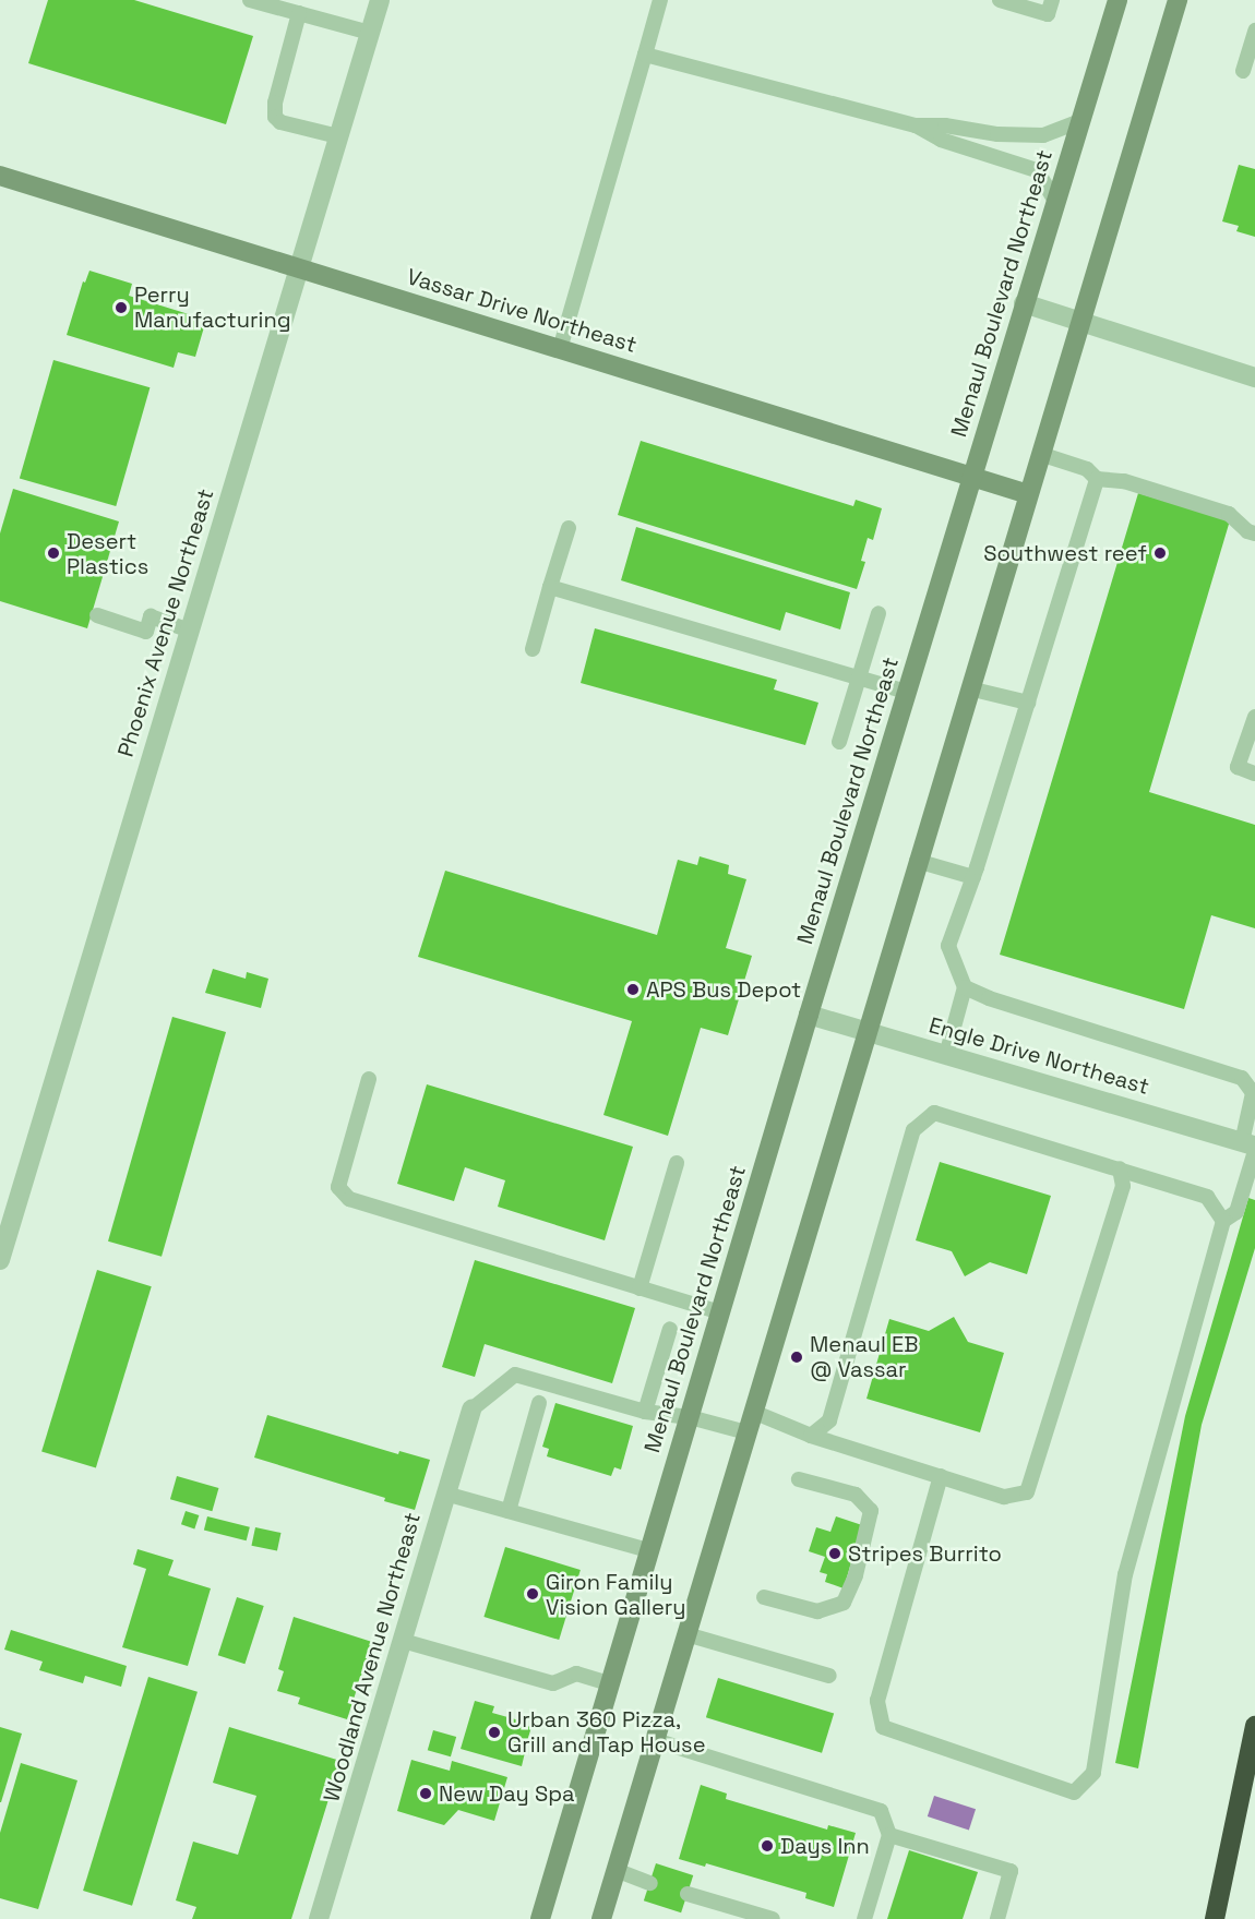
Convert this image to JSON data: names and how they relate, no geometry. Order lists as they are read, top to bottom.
{
  "streets": {
    "main road": ["Menaul Boulevard Northeast", "Vassar Drive Northeast"],
    "street": ["Phoenix Avenue Northeast", "Engle Drive Northeast", "Woodland Avenue Northeast"]
  },
  "crossings": [
    ["Menaul Boulevard Northeast", "Vassar Drive Northeast"],
    ["Menaul Boulevard Northeast", "Engle Drive Northeast"],
    ["Vassar Drive Northeast", "Phoenix Avenue Northeast"]
  ],
  "places": [
    "Perry Manufacturing",
    "Desert Plastics",
    "Southwest reef",
    "APS Bus Depot",
    "Menaul EB @ Vassar",
    "Stripes Burrito",
    "Giron Family Vision Gallery",
    "Urban 360 Pizza, Grill and Tap House",
    "New Day Spa",
    "Days Inn"
  ]
}
